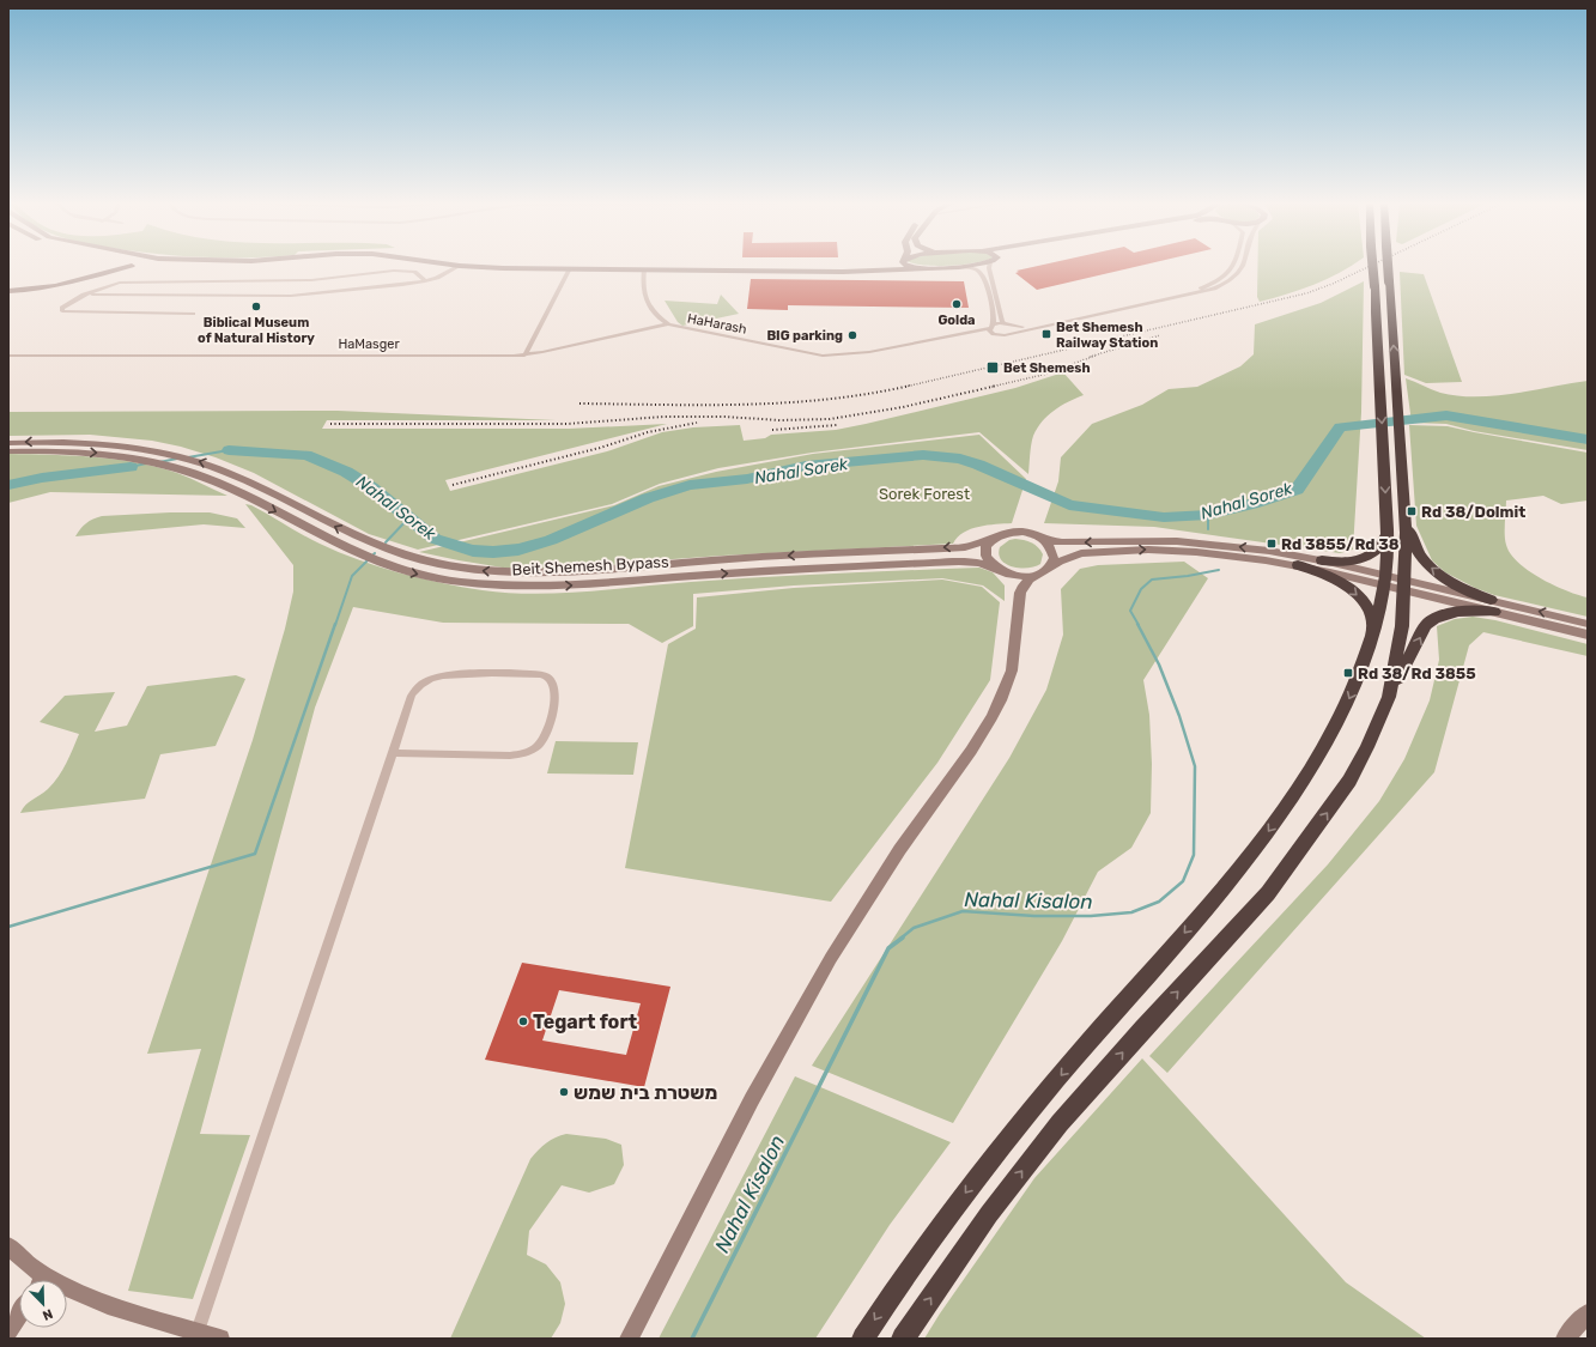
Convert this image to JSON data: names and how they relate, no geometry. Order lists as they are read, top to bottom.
{
  "streets": {
    "main road": ["Beit Shemesh Bypass"],
    "street": ["HaHarash", "HaMasger"]
  },
  "crossings": [
    ["HaHarash", "HaMasger"]
  ],
  "water": ["Nahal Sorek", "Nahal Kisalon"],
  "parks": ["Sorek Forest"],
  "places": {
    "other": [
      "Golda",
      "Biblical Museum of Natural History",
      "BIG parking",
      "Tegart fort",
      "משטרת בית שמש"
    ],
    "transit": [
      "Bet Shemesh Railway Station",
      "Bet Shemesh",
      "Rd 38/Dolmit",
      "Rd 3855/Rd 38",
      "Rd 38/Rd 3855"
    ]
  },
  "north": "bottom right"
}
